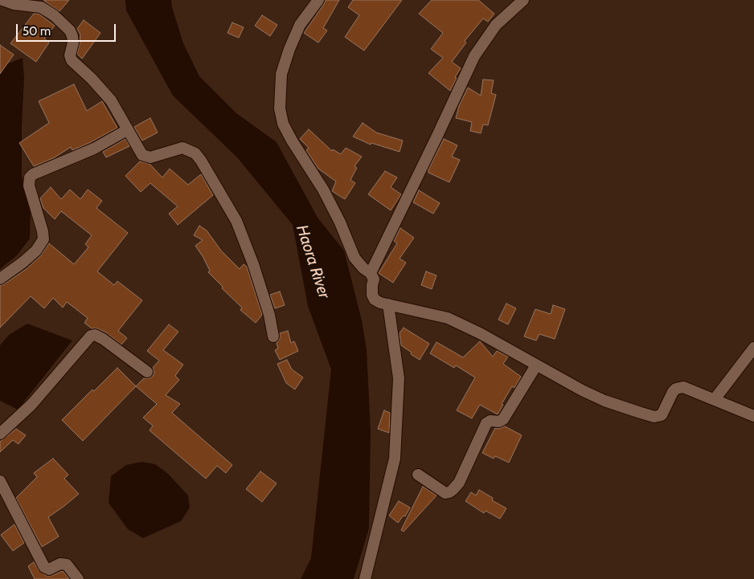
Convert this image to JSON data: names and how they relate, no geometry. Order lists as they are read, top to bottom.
{
  "water": ["Haora River"],
  "scale_bar": "50 m"
}
